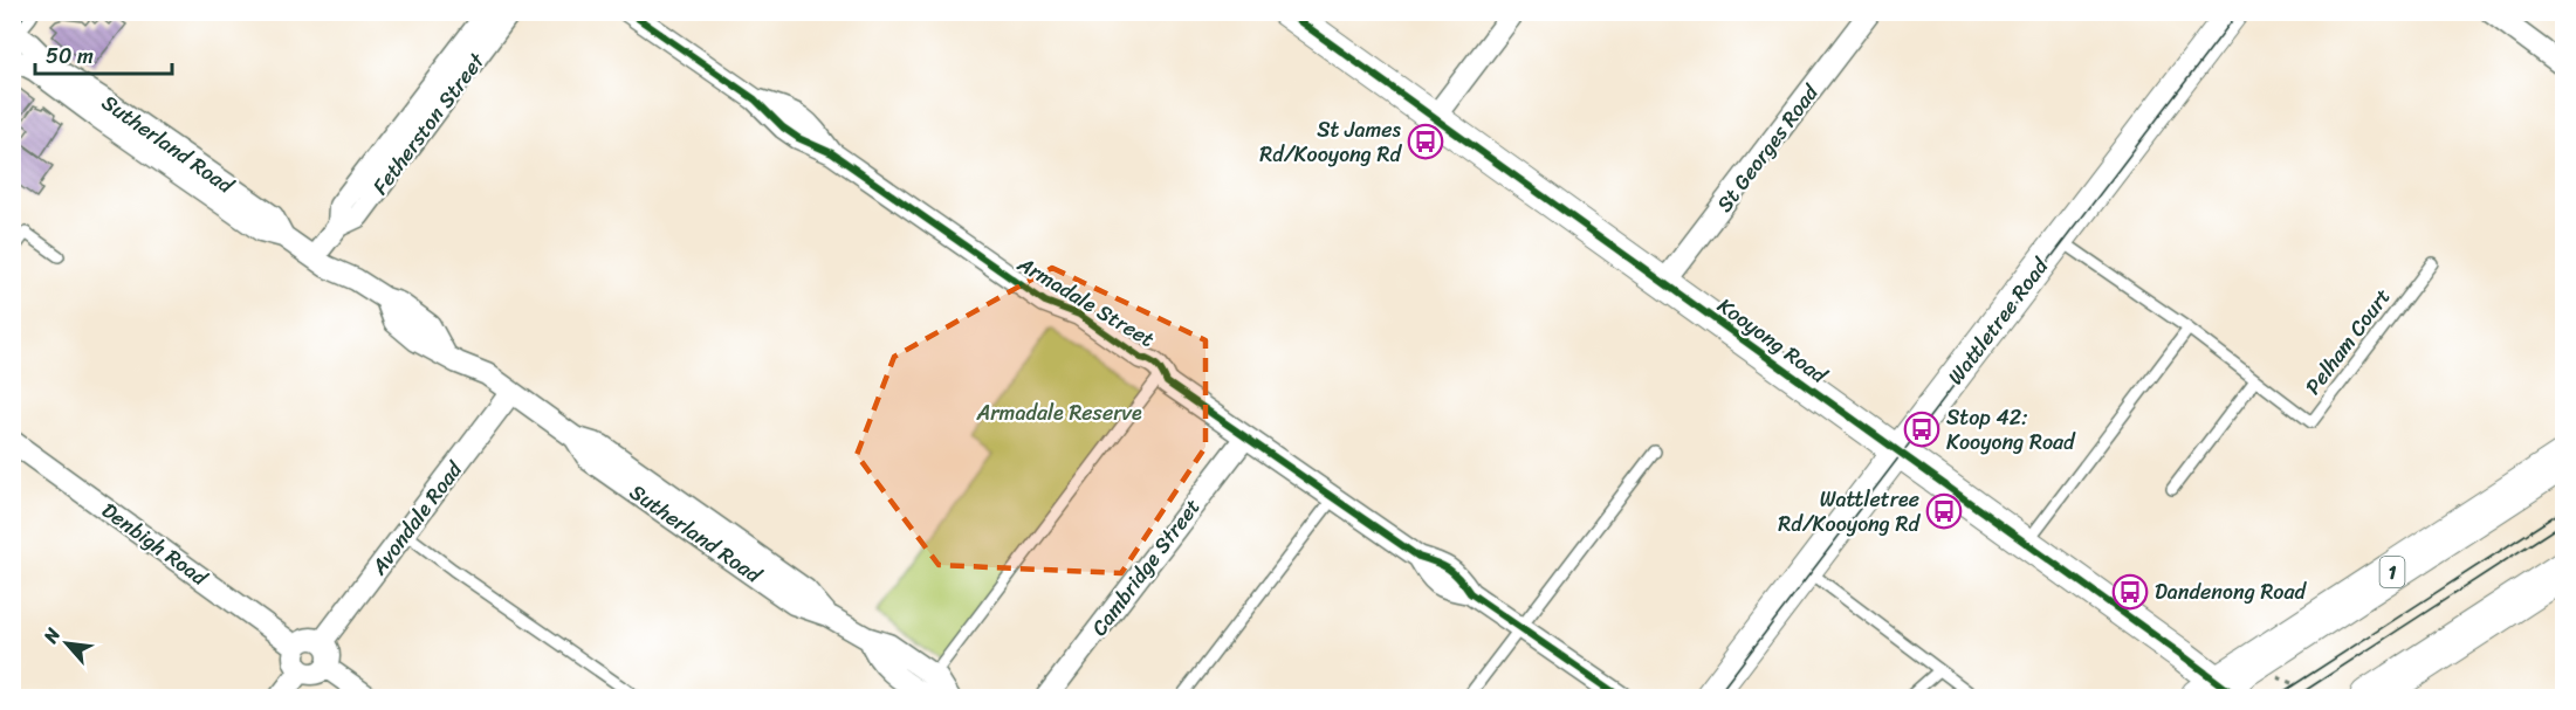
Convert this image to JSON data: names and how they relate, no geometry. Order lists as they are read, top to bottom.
{
  "streets": {
    "highway": ["1"],
    "street": [
      "Fetherston Street",
      "Sutherland Road",
      "St Georges Road",
      "Armadale Street",
      "Wattletree Road",
      "Kooyong Road",
      "Avondale Road",
      "Denbigh Road",
      "Cambridge Street"
    ],
    "lane": ["Pelham Court"]
  },
  "crossings": [
    ["Fetherston Street", "Sutherland Road"],
    ["Sutherland Road", "Avondale Road"],
    ["St Georges Road", "Kooyong Road"],
    ["Armadale Street", "Cambridge Street"],
    ["Wattletree Road", "Kooyong Road"],
    ["Kooyong Road", "1"],
    ["Avondale Road", "Denbigh Road"]
  ],
  "parks": ["Armadale Reserve"],
  "places": {
    "bus stop": [
      "St James Rd/Kooyong Rd",
      "Stop 42: Kooyong Road",
      "Wattletree Rd/Kooyong Rd",
      "Dandenong Road"
    ]
  },
  "scale_bar": "50 m",
  "north": "top left"
}
